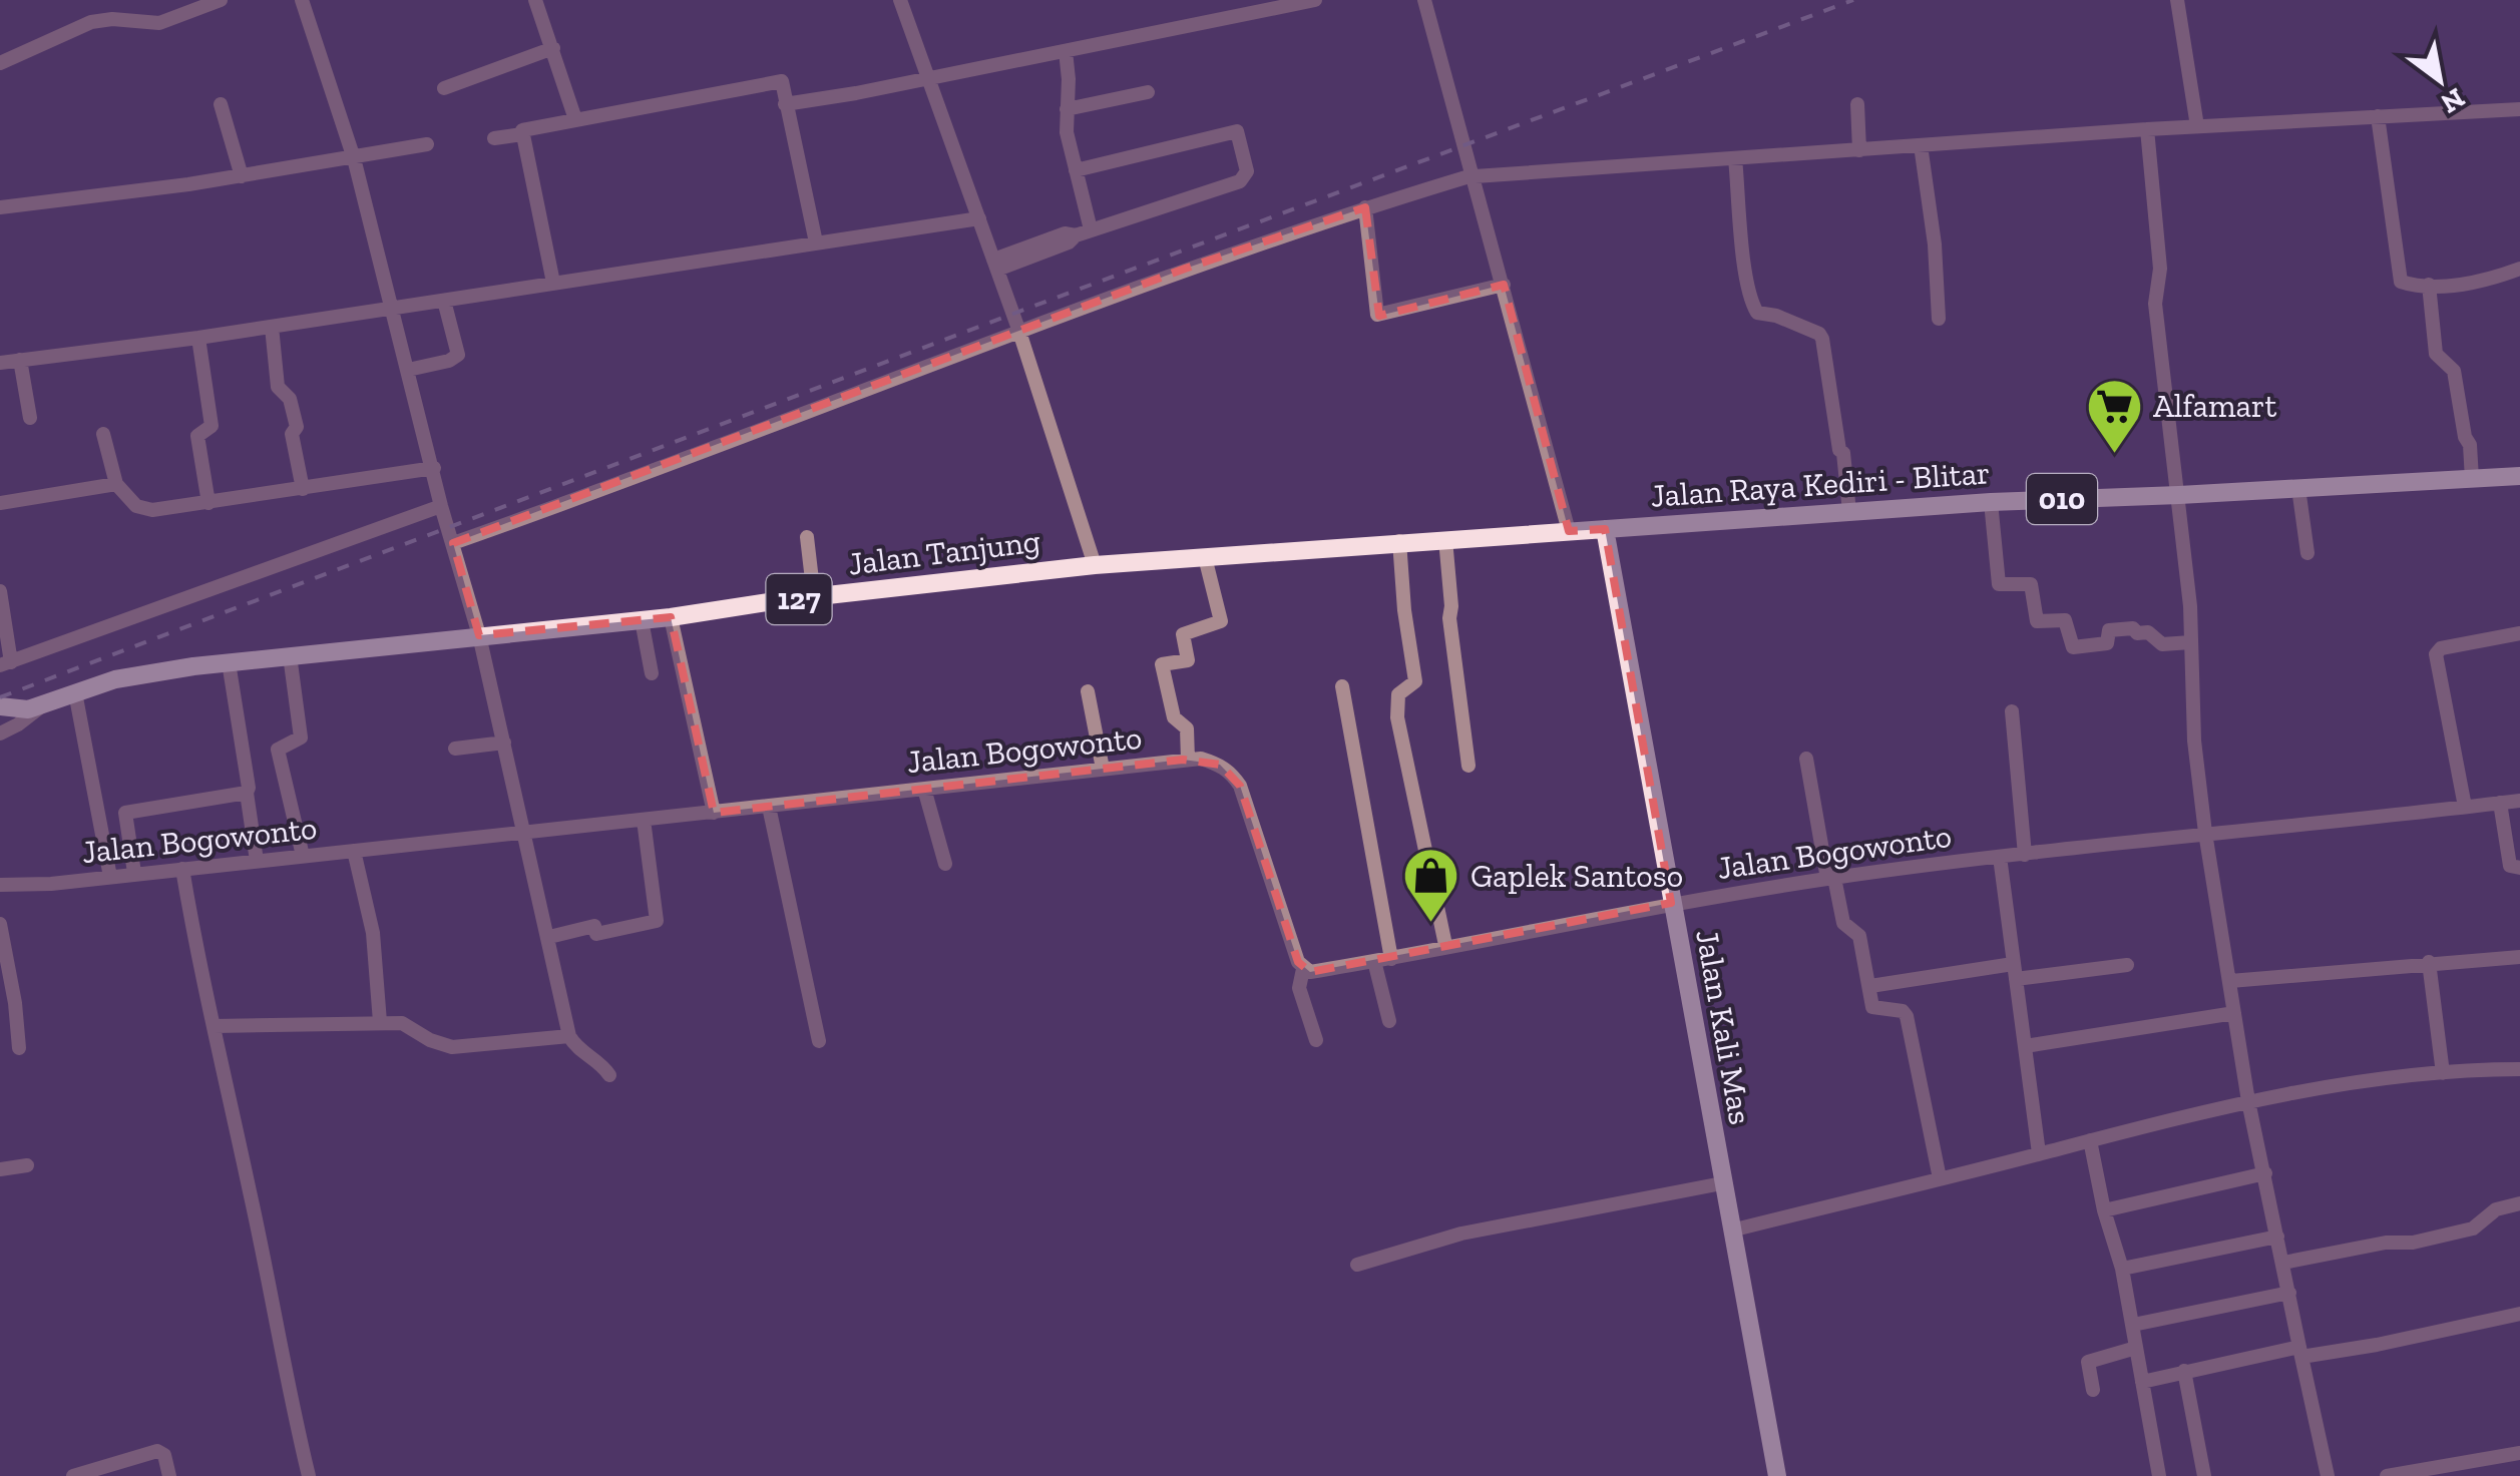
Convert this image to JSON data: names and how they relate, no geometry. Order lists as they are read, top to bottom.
{
  "streets": {
    "main road": [
      "Jalan Raya Kediri - Blitar",
      "010",
      "Jalan Tanjung",
      "127",
      "Jalan Kali Mas"
    ],
    "street": ["Jalan Bogowonto"]
  },
  "crossings": [
    ["Jalan Raya Kediri - Blitar", "Jalan Tanjung"],
    ["Jalan Raya Kediri - Blitar", "Jalan Kali Mas"],
    ["Jalan Tanjung", "Jalan Kali Mas"],
    ["Jalan Bogowonto", "Jalan Kali Mas"]
  ],
  "places": {
    "supermarket": ["Alfamart"],
    "shop": ["Gaplek Santoso"]
  },
  "north": "bottom right"
}
